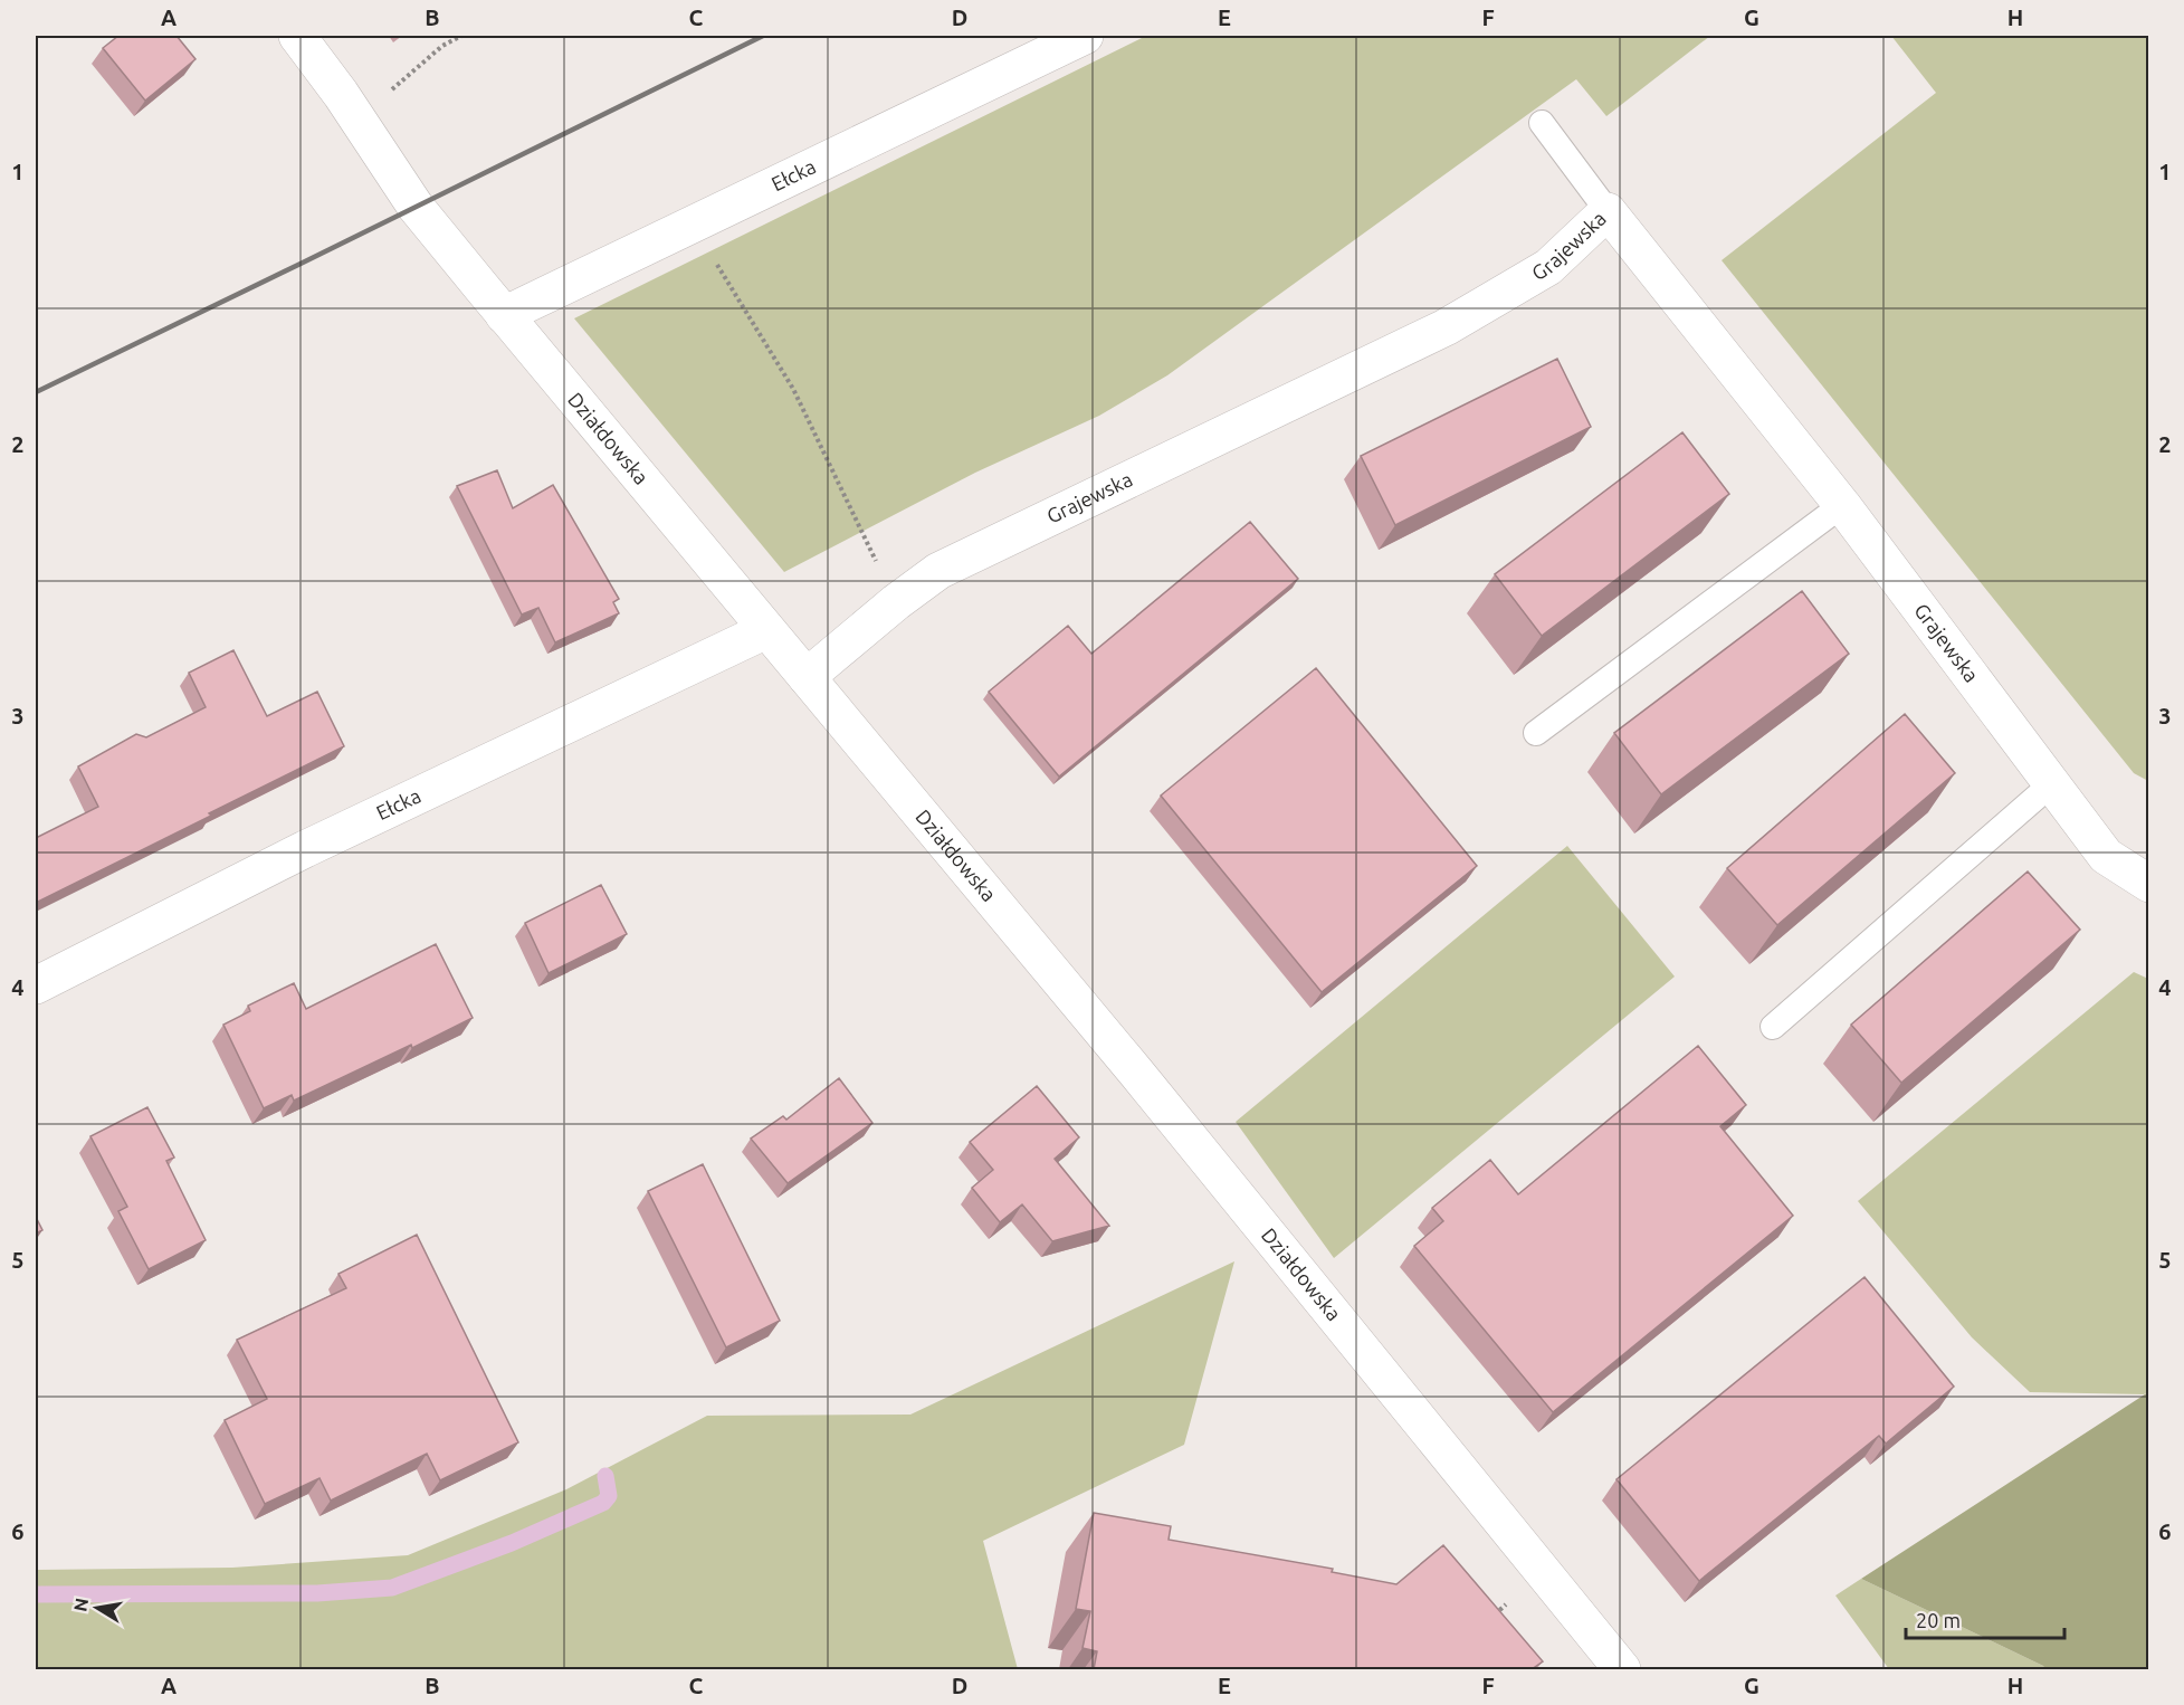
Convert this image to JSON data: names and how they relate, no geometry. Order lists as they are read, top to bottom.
{
  "streets": {
    "street": ["Ełcka", "Grajewska", "Działdowska"]
  },
  "crossings": [
    ["Ełcka", "Działdowska"],
    ["Grajewska", "Działdowska"]
  ],
  "scale_bar": "20 m",
  "north": "left",
  "grid": {
    "columns": [
      "A",
      "B",
      "C",
      "D",
      "E",
      "F",
      "G",
      "H"
    ],
    "rows": [
      "1",
      "2",
      "3",
      "4",
      "5",
      "6"
    ]
  }
}
